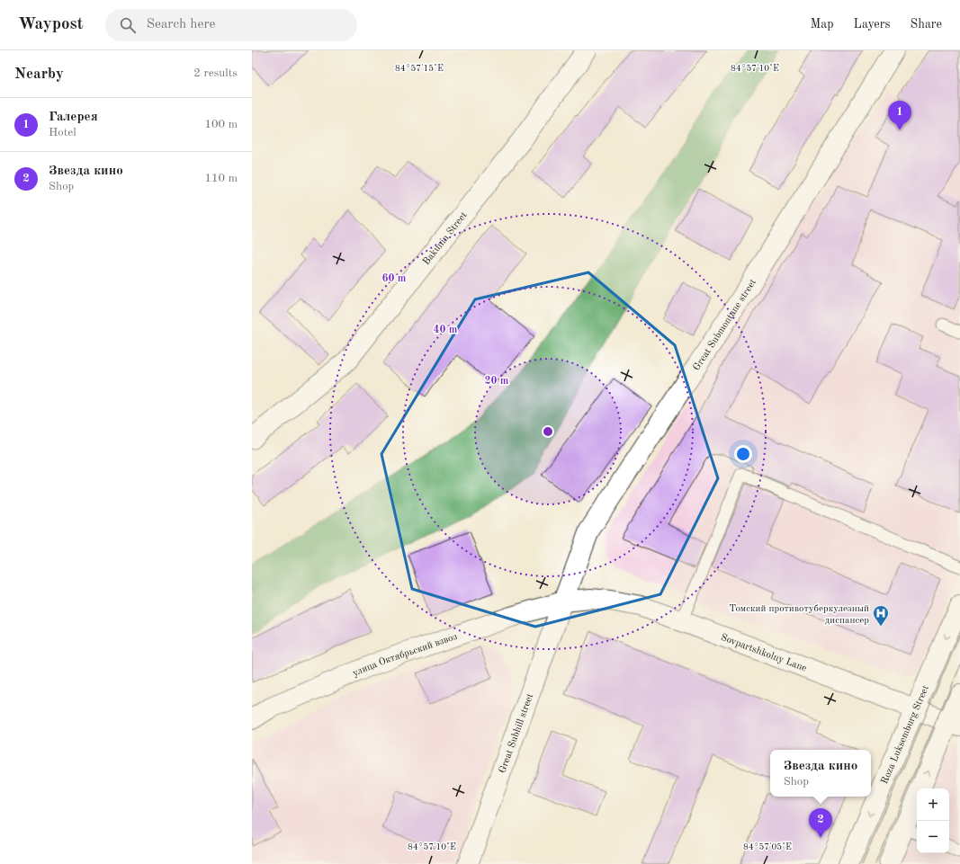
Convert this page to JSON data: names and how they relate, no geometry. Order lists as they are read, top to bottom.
{
  "streets": {
    "street": [
      "Bakunin Street",
      "Great Submontane street",
      "Sovpartshkolny Lane",
      "улица Октябрьский взвоз",
      "Great Subhill street",
      "Roza Luksemburg Street"
    ]
  },
  "crossings": [
    ["Great Submontane street", "Sovpartshkolny Lane"],
    ["Great Submontane street", "улица Октябрьский взвоз"],
    ["Great Submontane street", "Great Subhill street"],
    ["Sovpartshkolny Lane", "улица Октябрьский взвоз"],
    ["Sovpartshkolny Lane", "Great Subhill street"],
    ["Sovpartshkolny Lane", "Roza Luksemburg Street"],
    ["улица Октябрьский взвоз", "Great Subhill street"]
  ],
  "places": {
    "hospital": ["Томский противотуберкулезный диспансер"]
  },
  "page": {
    "header": "Waypost",
    "search": "Search here",
    "nav": ["Map", "Layers", "Share"],
    "heading": ["Nearby", "2 results"],
    "list": [
      {
        "mark": "1",
        "name": "Галерея",
        "note": "Hotel",
        "value": "100 m"
      },
      {
        "mark": "2",
        "name": "Звезда кино",
        "note": "Shop",
        "value": "110 m"
      }
    ],
    "pins": ["1", "2"],
    "popup": ["Звезда кино", "Shop"],
    "map_buttons": ["+", "−"]
  },
  "coordinates": ["84°57'15\"E", "84°57'10\"E", "84°57'05\"E"],
  "rings": ["60 m", "40 m", "20 m"]
}
